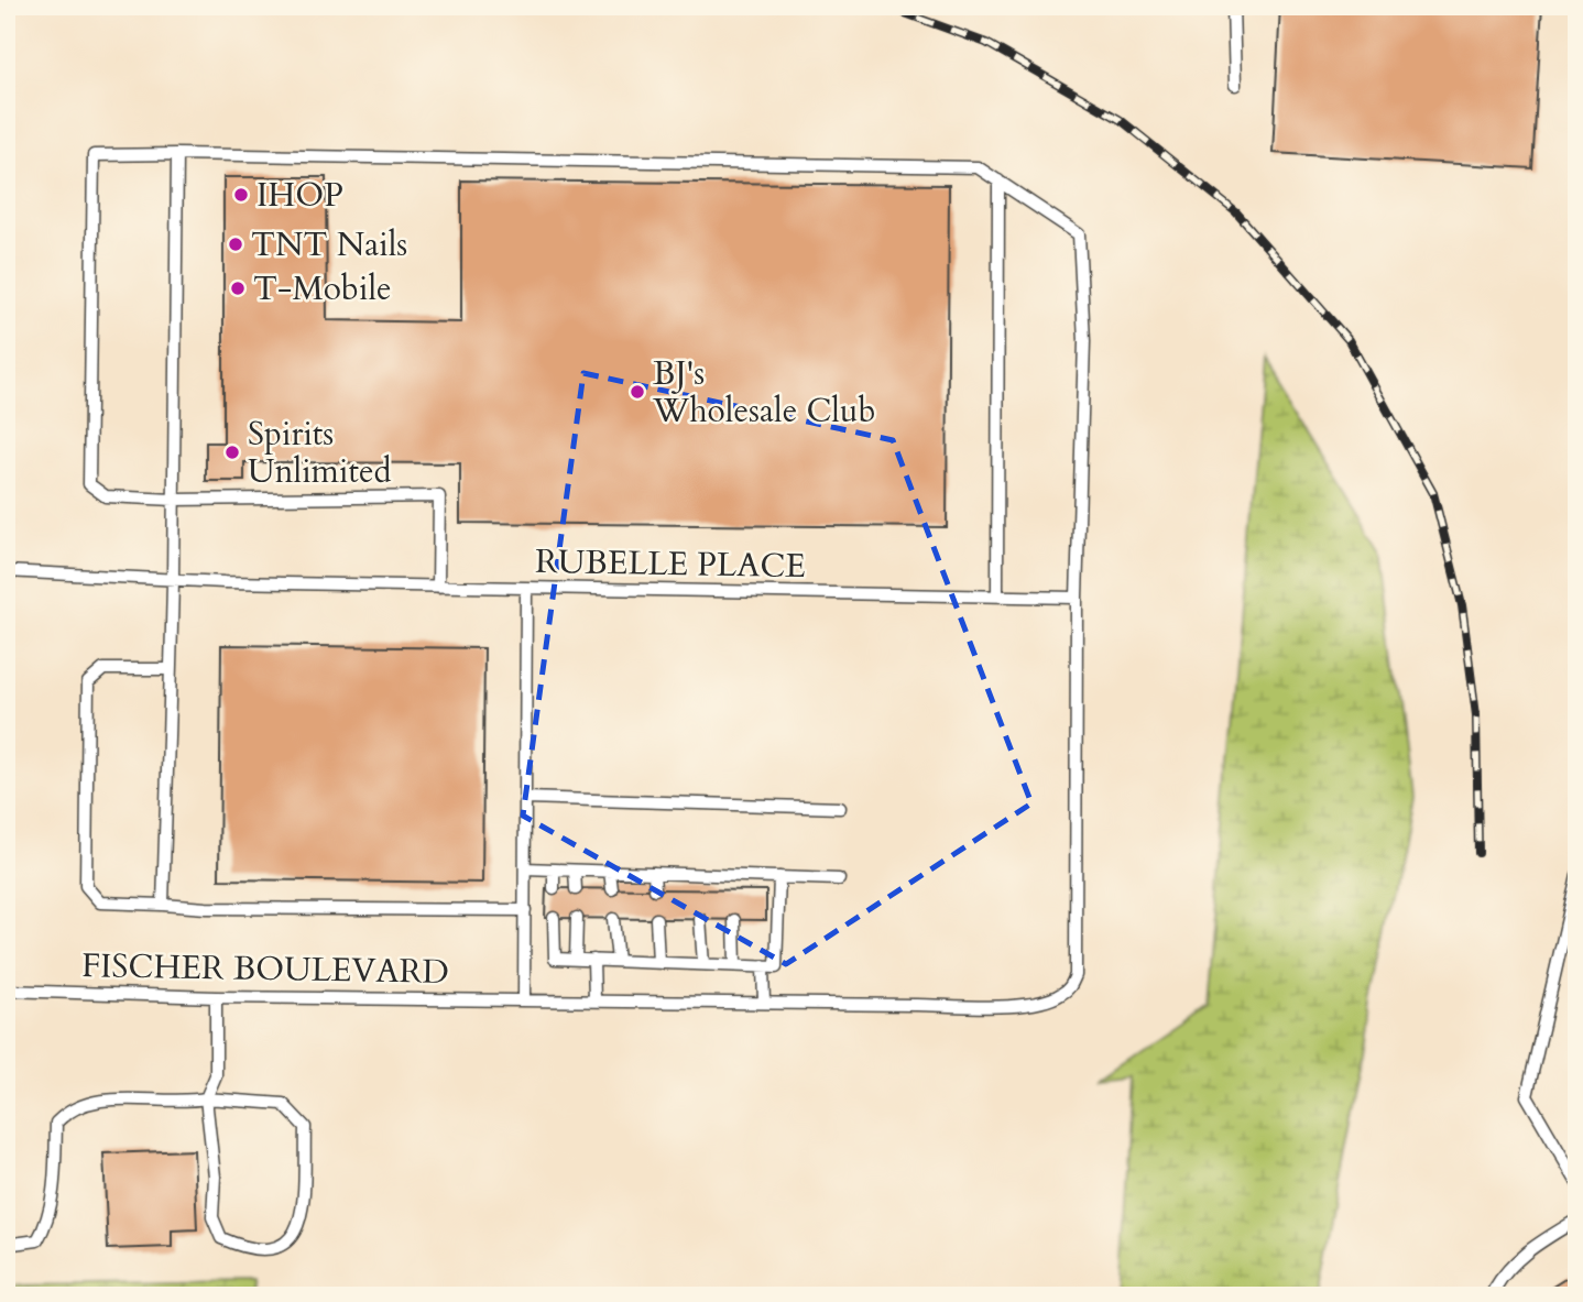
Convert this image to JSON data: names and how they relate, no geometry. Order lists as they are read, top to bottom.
{
  "streets": {
    "lane": ["RUBELLE PLACE", "FISCHER BOULEVARD"]
  },
  "crossings": [
    ["RUBELLE PLACE", "FISCHER BOULEVARD"]
  ],
  "places": [
    "IHOP",
    "TNT Nails",
    "T-Mobile",
    "BJ's Wholesale Club",
    "Spirits Unlimited"
  ]
}
